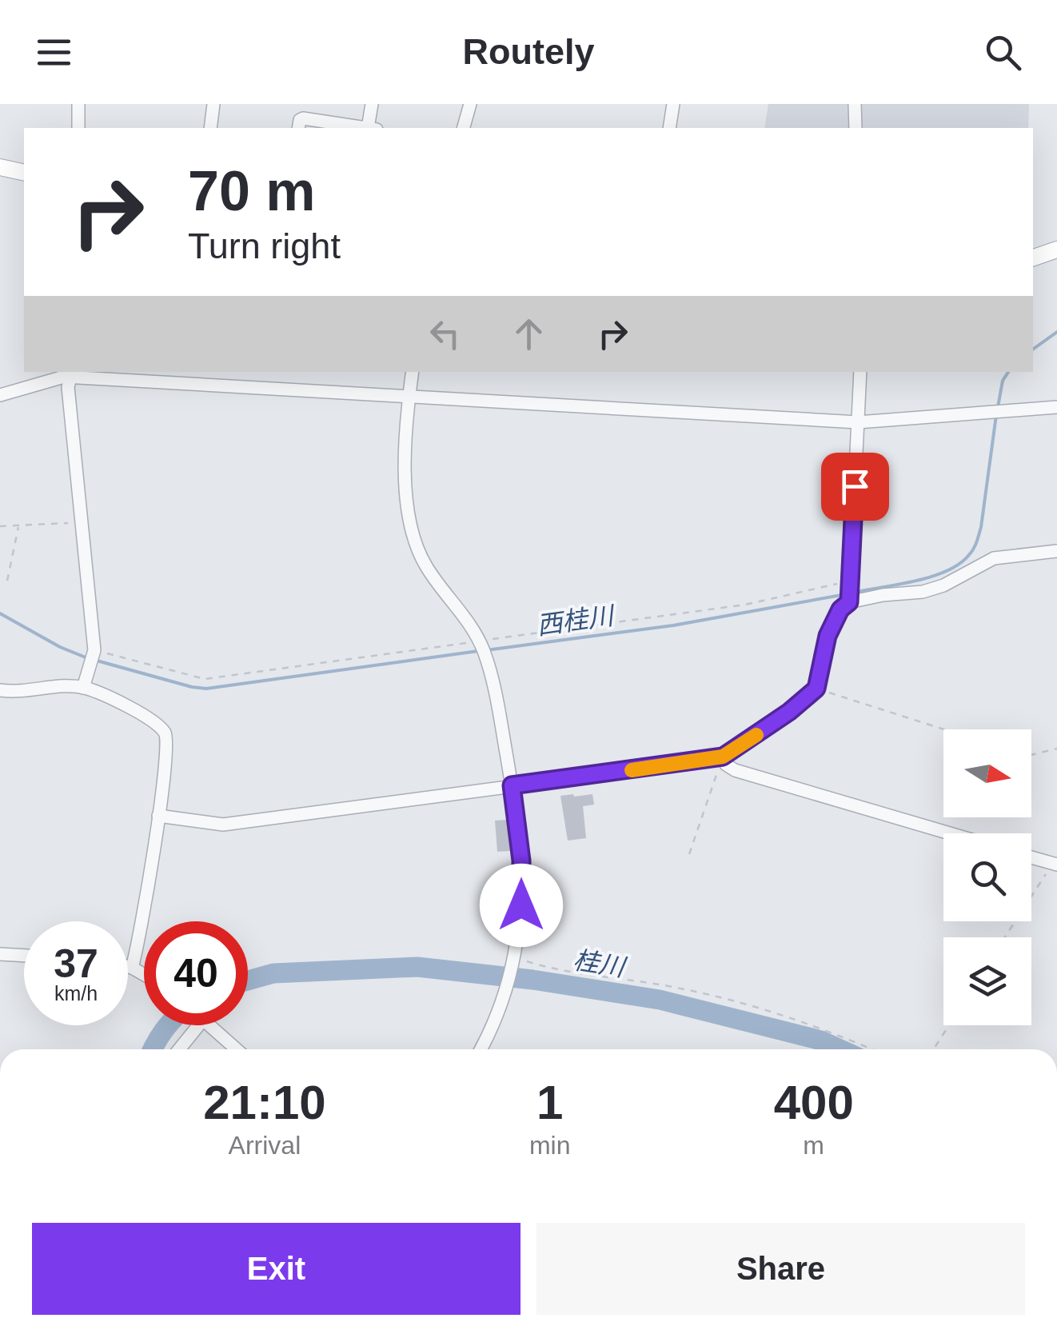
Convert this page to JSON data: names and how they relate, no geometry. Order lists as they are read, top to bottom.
{
  "water": ["西桂川", "桂川"],
  "north": "right",
  "page": {
    "header": "Routely",
    "turn": ["70 m", "Turn right"],
    "speed": "37 km/h",
    "limit": "40",
    "eta": [
      "21:10",
      "Arrival",
      "1",
      "min",
      "400",
      "m"
    ],
    "buttons": ["Exit", "Share"]
  }
}
